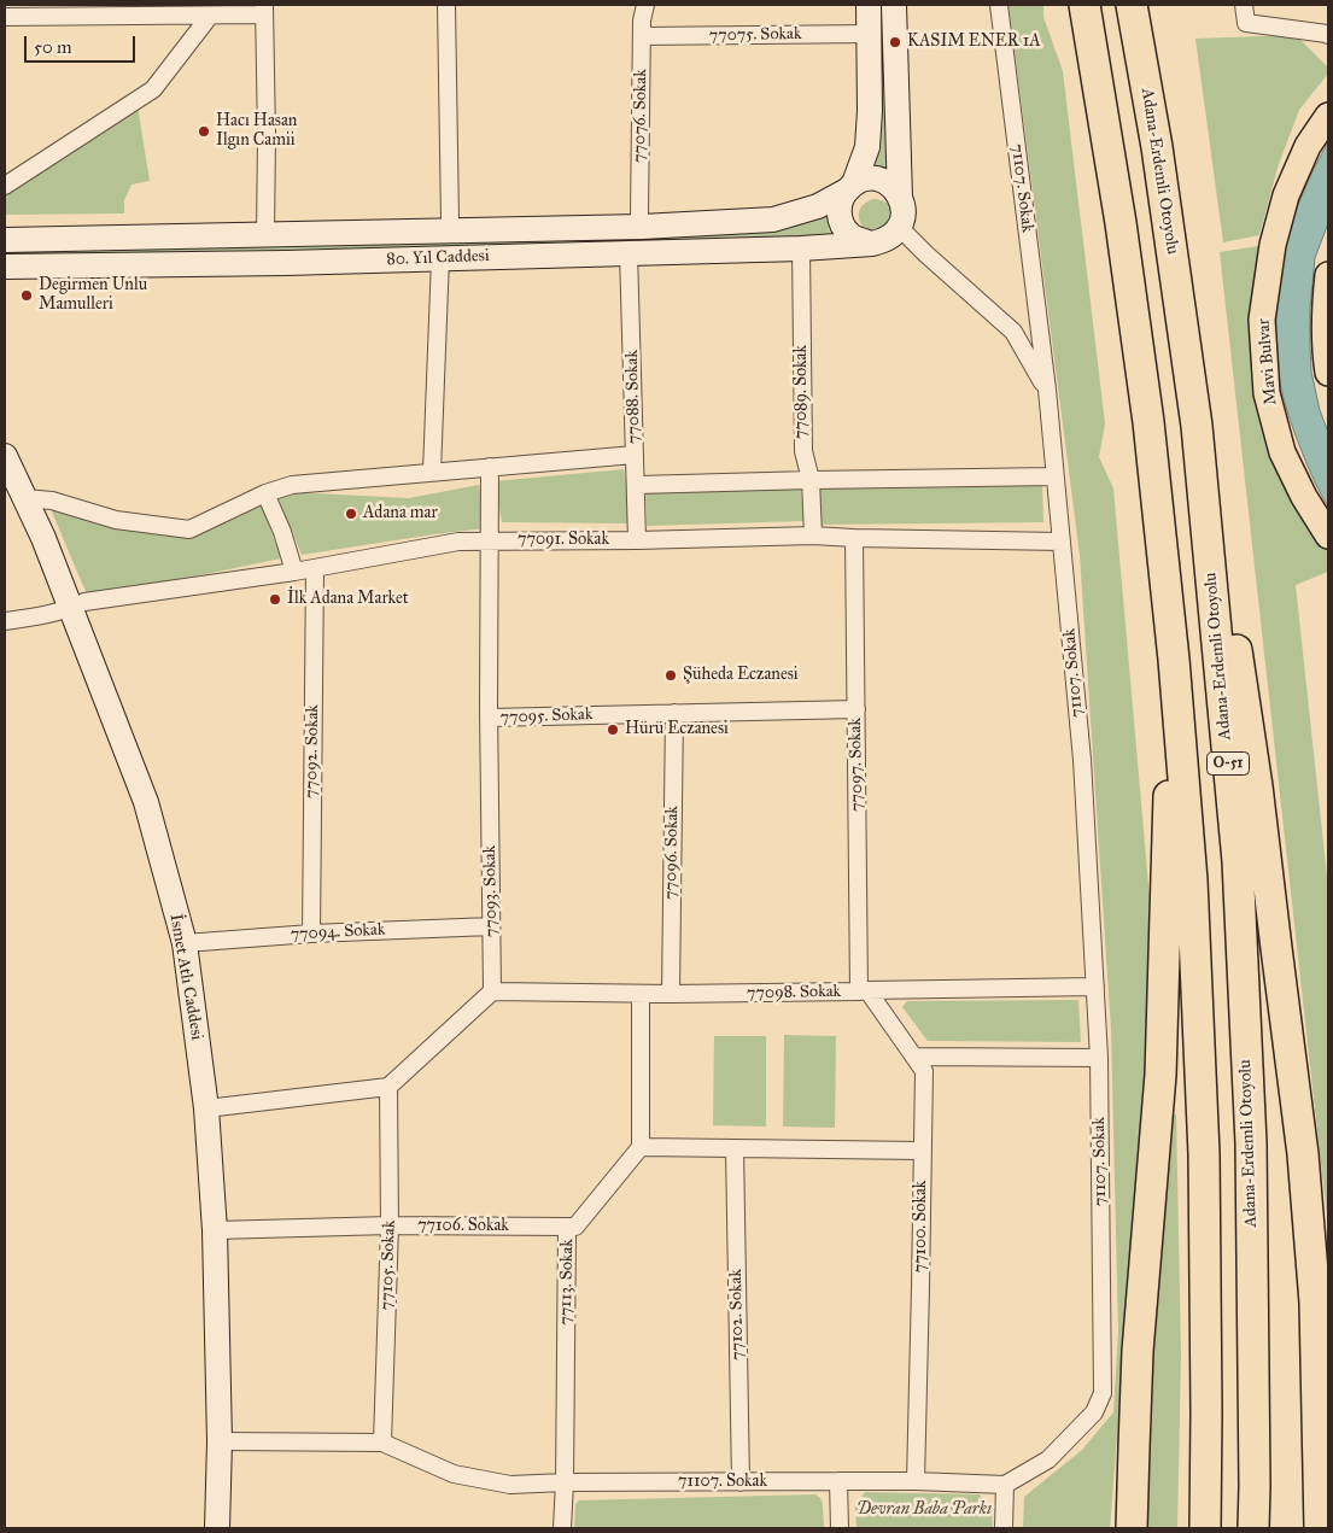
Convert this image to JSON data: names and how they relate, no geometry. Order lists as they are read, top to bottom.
{
  "streets": {
    "highway": ["Adana-Erdemli Otoyolu", "O-51"],
    "main road": ["80. Yıl Caddesi", "Mavi Bulvar", "İsmet Atlı Caddesi"],
    "street": [
      "77075. Sokak",
      "77076. Sokak",
      "71107. Sokak",
      "77089. Sokak",
      "77088. Sokak",
      "77091. Sokak",
      "77095. Sokak",
      "77092. Sokak",
      "77097. Sokak",
      "77096. Sokak",
      "77093. Sokak",
      "77094. Sokak",
      "77098. Sokak",
      "77106. Sokak",
      "77100. Sokak",
      "77105. Sokak",
      "77113. Sokak",
      "77102. Sokak"
    ]
  },
  "crossings": [
    ["77075. Sokak", "77076. Sokak"],
    ["77076. Sokak", "80. Yıl Caddesi"],
    ["71107. Sokak", "77091. Sokak"],
    ["71107. Sokak", "İsmet Atlı Caddesi"],
    ["71107. Sokak", "77098. Sokak"],
    ["71107. Sokak", "77100. Sokak"],
    ["71107. Sokak", "77105. Sokak"],
    ["71107. Sokak", "77113. Sokak"],
    ["71107. Sokak", "77102. Sokak"],
    ["80. Yıl Caddesi", "77089. Sokak"],
    ["80. Yıl Caddesi", "77088. Sokak"],
    ["77089. Sokak", "77091. Sokak"],
    ["77088. Sokak", "77091. Sokak"],
    ["77091. Sokak", "77092. Sokak"],
    ["77091. Sokak", "77097. Sokak"],
    ["77091. Sokak", "77093. Sokak"],
    ["77091. Sokak", "İsmet Atlı Caddesi"],
    ["77095. Sokak", "77097. Sokak"],
    ["77095. Sokak", "77096. Sokak"],
    ["77095. Sokak", "77093. Sokak"],
    ["77092. Sokak", "77094. Sokak"],
    ["77097. Sokak", "77098. Sokak"],
    ["77097. Sokak", "77100. Sokak"],
    ["77096. Sokak", "77098. Sokak"],
    ["77093. Sokak", "77094. Sokak"],
    ["77093. Sokak", "77098. Sokak"],
    ["77094. Sokak", "İsmet Atlı Caddesi"],
    ["İsmet Atlı Caddesi", "77106. Sokak"],
    ["77098. Sokak", "77100. Sokak"],
    ["77106. Sokak", "77105. Sokak"],
    ["77106. Sokak", "77113. Sokak"]
  ],
  "parks": ["Devran Baba Parkı"],
  "places": [
    "KASIM ENER 1A",
    "Hacı Hasan Ilgın Camii",
    "Degirmen Unlu Mamulleri",
    "Adana mar",
    "İlk Adana Market",
    "Şüheda Eczanesi",
    "Hürü Eczanesi"
  ],
  "scale_bar": "50 m"
}
